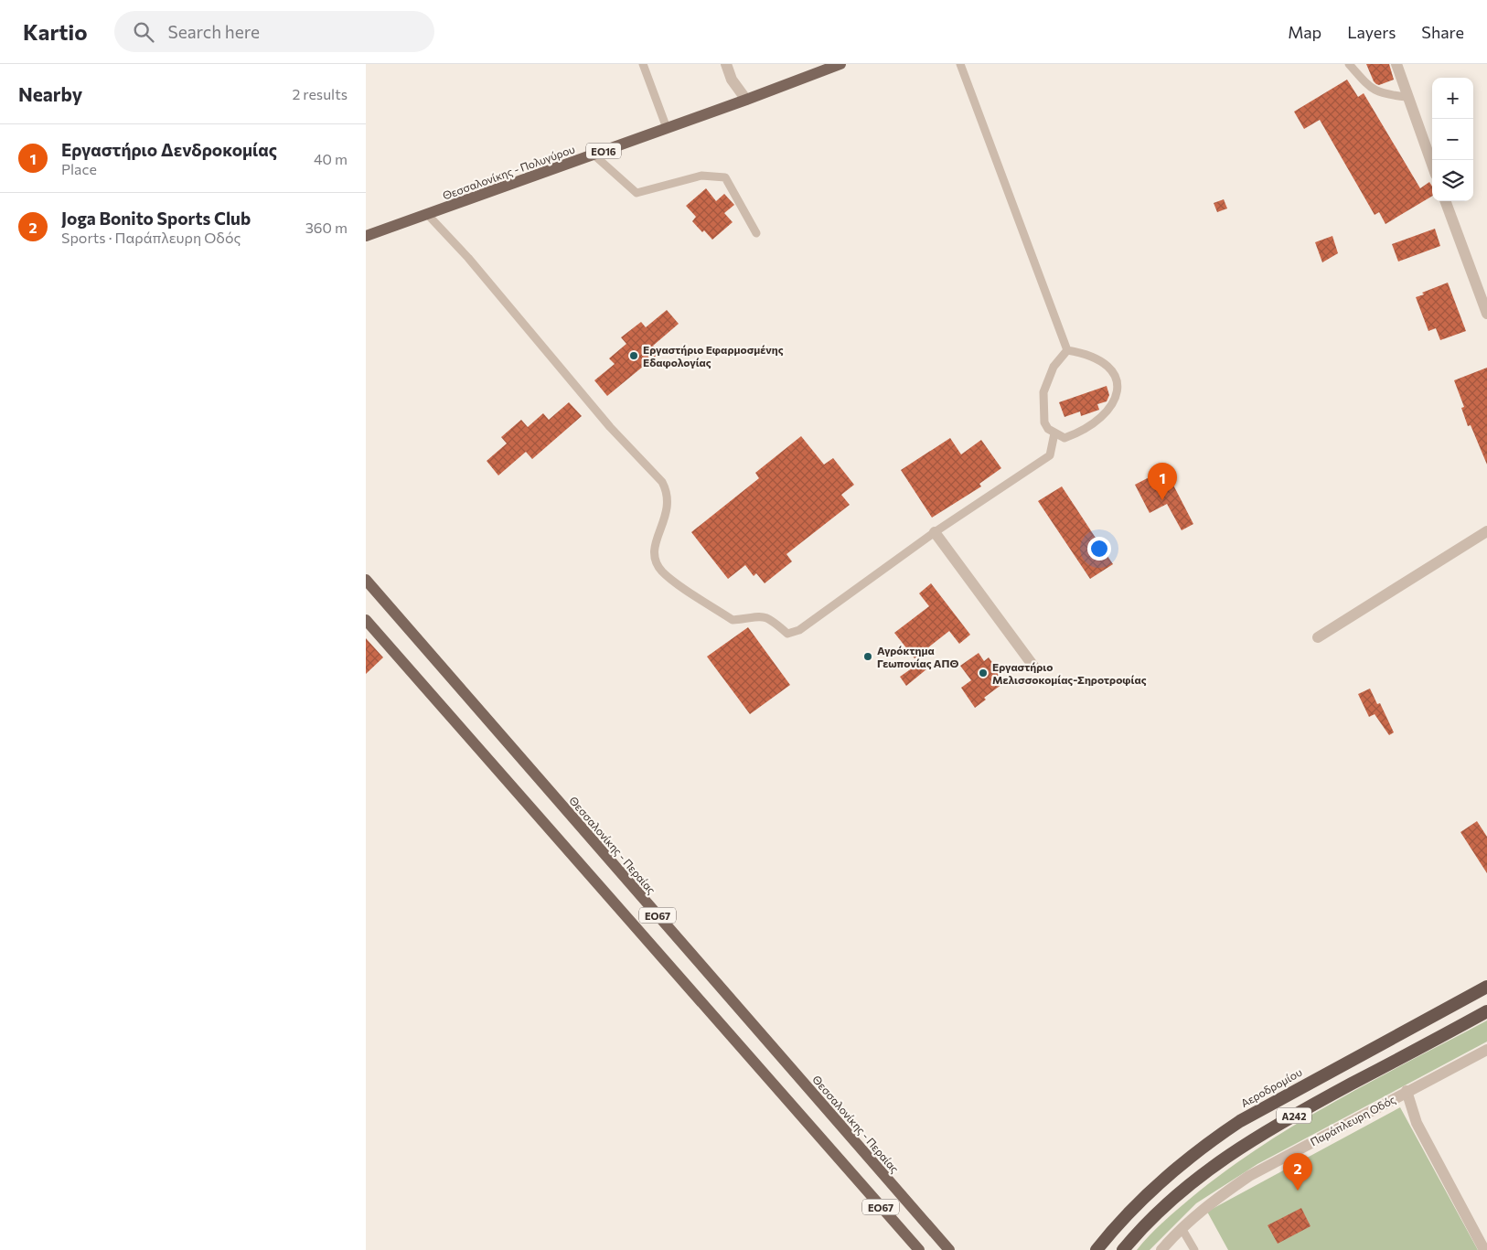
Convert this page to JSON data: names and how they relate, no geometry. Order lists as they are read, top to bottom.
{
  "streets": {
    "highway": ["Αεροδρομίου", "Α242"],
    "main road": [
      "ΕΟ16",
      "Θεσσαλονίκης - Πολυγύρου",
      "Θεσσαλονίκης - Περαίας",
      "ΕΟ67"
    ],
    "street": ["Παράπλευρη Οδός"]
  },
  "places": ["Εργαστήριο Εφαρμοσμένης Εδαφολογίας", "Αγρόκτημα Γεωπονίας ΑΠΘ", "Εργαστήριο Μελισσοκομίας-Σηροτροφίας"],
  "page": {
    "header": "Kartio",
    "search": "Search here",
    "nav": ["Map", "Layers", "Share"],
    "heading": ["Nearby", "2 results"],
    "map_buttons": ["+", "−"],
    "list": [
      {
        "mark": "1",
        "name": "Εργαστήριο Δενδροκομίας",
        "note": "Place",
        "value": "40 m"
      },
      {
        "mark": "2",
        "name": "Joga Bonito Sports Club",
        "note": "Sports · Παράπλευρη Οδός",
        "value": "360 m"
      }
    ],
    "pins": ["1", "2"]
  }
}
